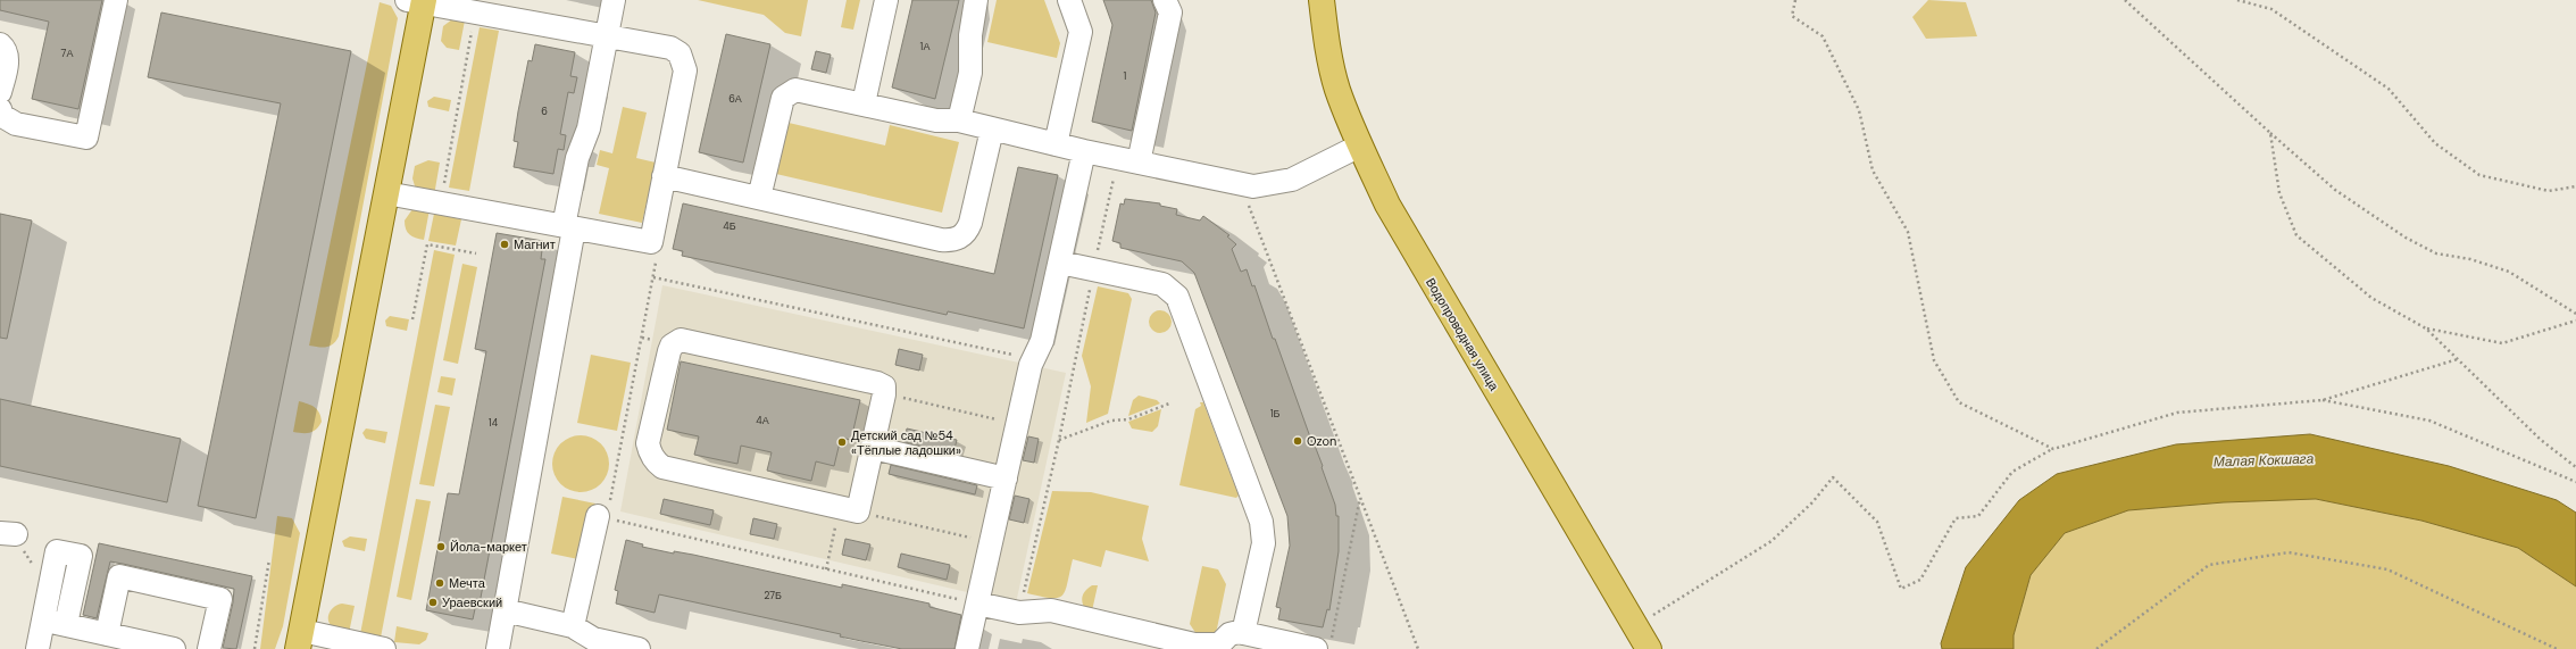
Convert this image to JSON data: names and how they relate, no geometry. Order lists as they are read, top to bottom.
{
  "streets": {
    "main road": ["Водопроводная улица"]
  },
  "water": ["Малая Кокшага"],
  "places": [
    "Магнит",
    "Ozon",
    "Детский сад №54 «Тёплые ладошки»",
    "Йола-маркет",
    "Мечта",
    "Ураевский"
  ],
  "house_numbers": [
    "1А",
    "7А",
    "1",
    "6А",
    "6",
    "4Б",
    "1Б",
    "4А",
    "14",
    "27Б"
  ]
}
